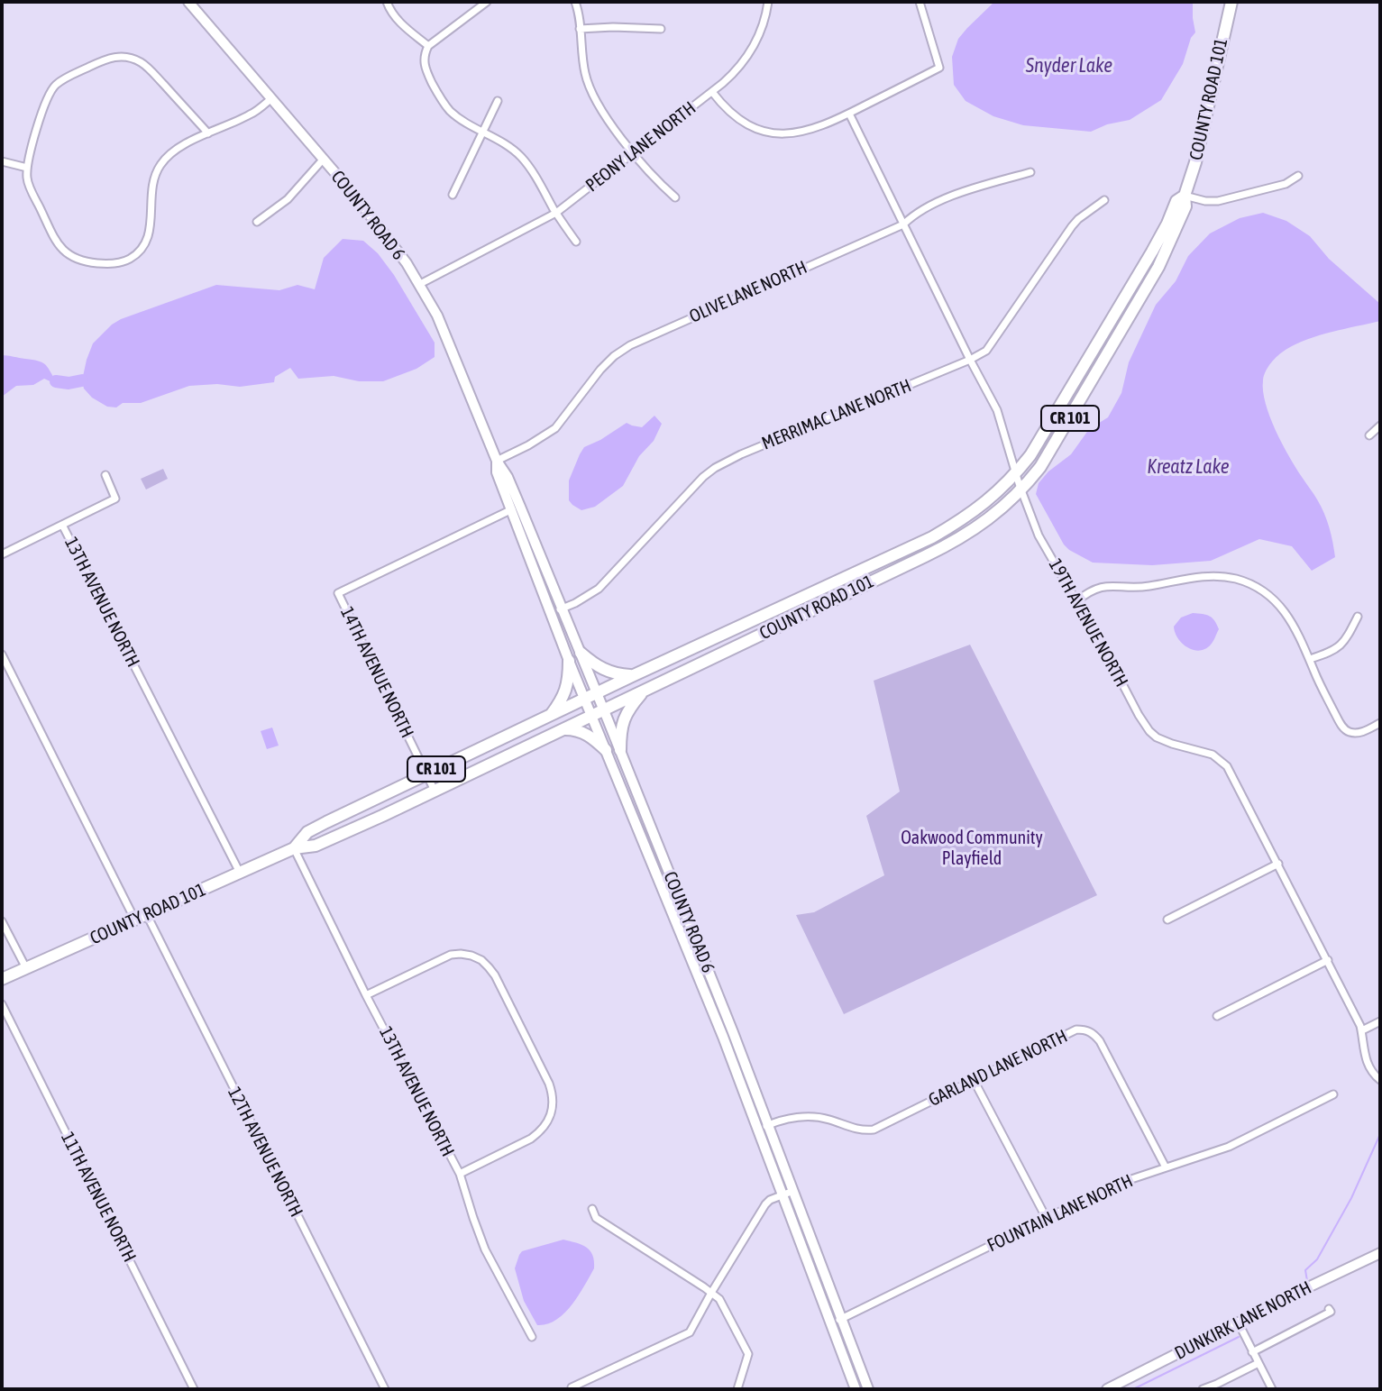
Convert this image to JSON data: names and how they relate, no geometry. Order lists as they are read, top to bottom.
{
  "streets": {
    "main road": [
      "COUNTY ROAD 101",
      "COUNTY ROAD 6",
      "CR 101",
      "DUNKIRK LANE NORTH"
    ],
    "street": [
      "PEONY LANE NORTH",
      "OLIVE LANE NORTH",
      "MERRIMAC LANE NORTH",
      "13TH AVENUE NORTH",
      "19TH AVENUE NORTH",
      "14TH AVENUE NORTH",
      "GARLAND LANE NORTH",
      "12TH AVENUE NORTH",
      "11TH AVENUE NORTH",
      "FOUNTAIN LANE NORTH"
    ]
  },
  "crossings": [
    ["COUNTY ROAD 101", "COUNTY ROAD 6"],
    ["COUNTY ROAD 101", "13TH AVENUE NORTH"],
    ["COUNTY ROAD 101", "19TH AVENUE NORTH"],
    ["COUNTY ROAD 101", "14TH AVENUE NORTH"],
    ["COUNTY ROAD 101", "12TH AVENUE NORTH"],
    ["PEONY LANE NORTH", "COUNTY ROAD 6"],
    ["PEONY LANE NORTH", "19TH AVENUE NORTH"],
    ["COUNTY ROAD 6", "OLIVE LANE NORTH"],
    ["COUNTY ROAD 6", "MERRIMAC LANE NORTH"],
    ["COUNTY ROAD 6", "14TH AVENUE NORTH"],
    ["COUNTY ROAD 6", "GARLAND LANE NORTH"],
    ["COUNTY ROAD 6", "FOUNTAIN LANE NORTH"],
    ["OLIVE LANE NORTH", "19TH AVENUE NORTH"],
    ["MERRIMAC LANE NORTH", "19TH AVENUE NORTH"],
    ["GARLAND LANE NORTH", "FOUNTAIN LANE NORTH"]
  ],
  "water": ["Snyder Lake", "Kreatz Lake"],
  "parks": ["Oakwood Community Playfield"]
}
